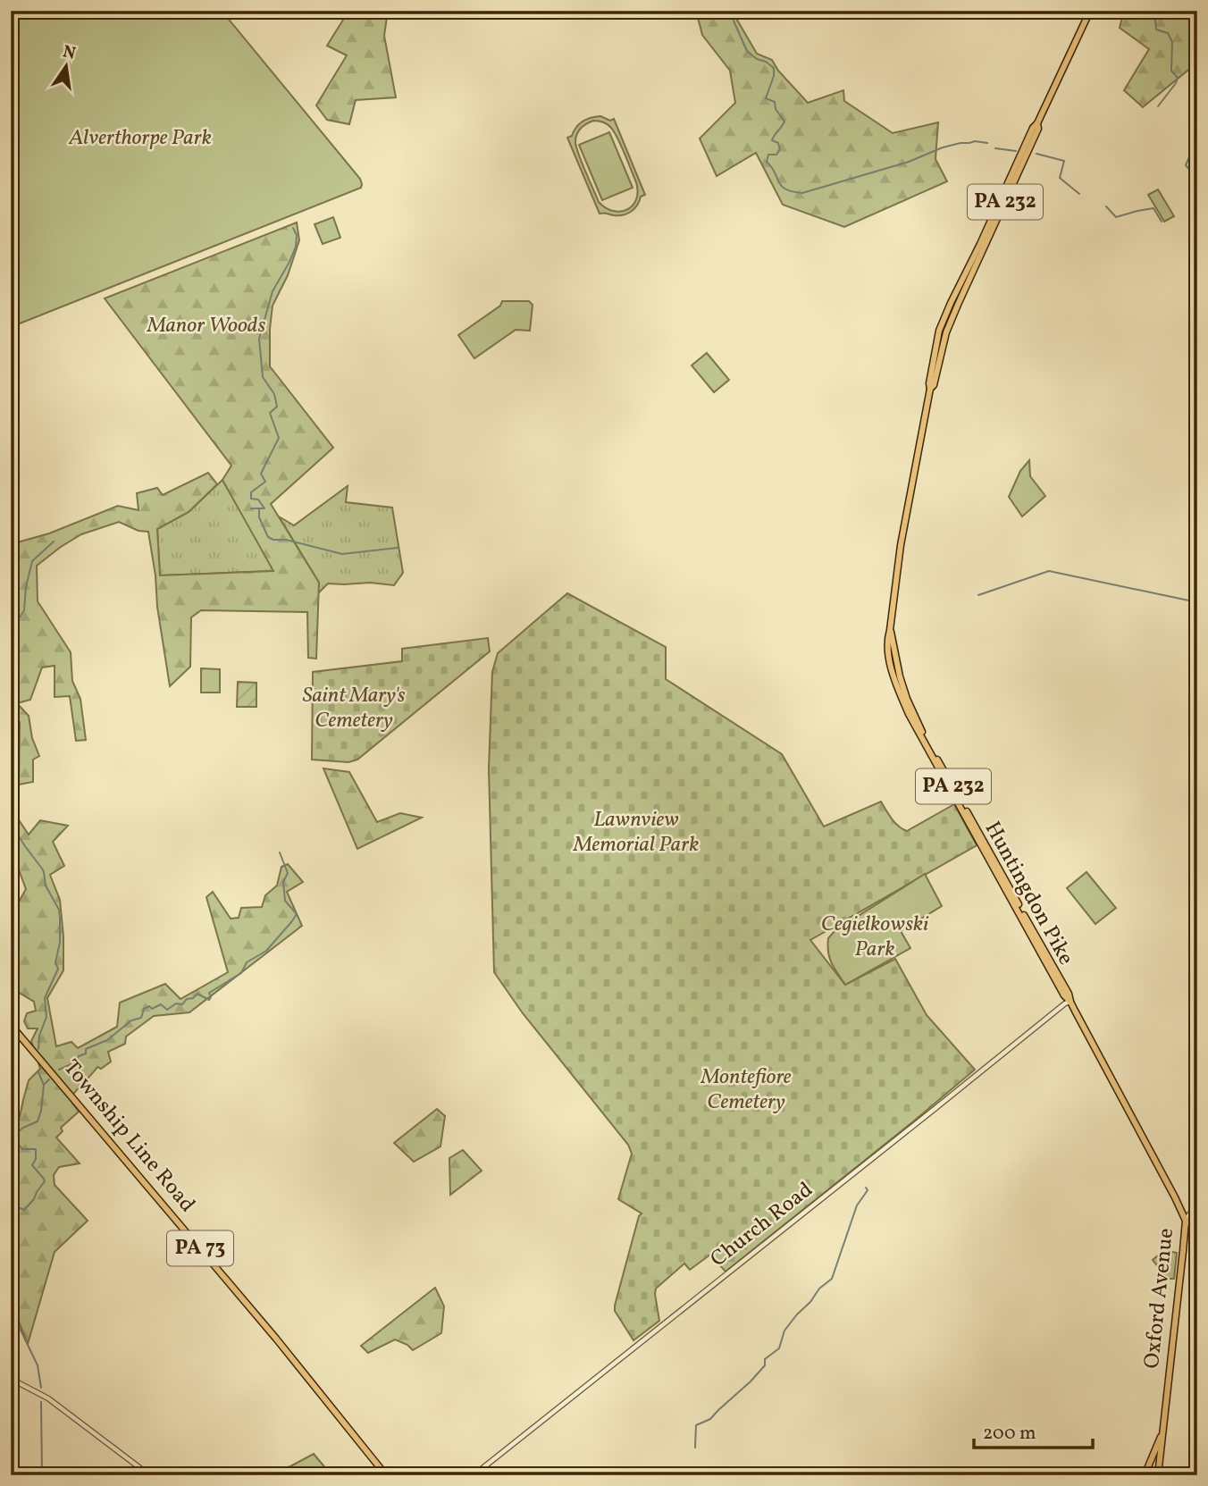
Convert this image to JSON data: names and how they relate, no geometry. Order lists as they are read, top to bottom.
{
  "streets": {
    "main road": [
      "PA 232",
      "Huntingdon Pike",
      "Township Line Road",
      "PA 73",
      "Oxford Avenue"
    ],
    "street": ["Church Road"]
  },
  "crossings": [
    ["Huntingdon Pike", "Church Road"],
    ["Huntingdon Pike", "Oxford Avenue"]
  ],
  "parks": [
    "Alverthorpe Park",
    "Manor Woods",
    "Saint Mary's Cemetery",
    "Lawnview Memorial Park",
    "Cegielkowski Park",
    "Montefiore Cemetery"
  ],
  "scale_bar": "200 m",
  "north": "top"
}
